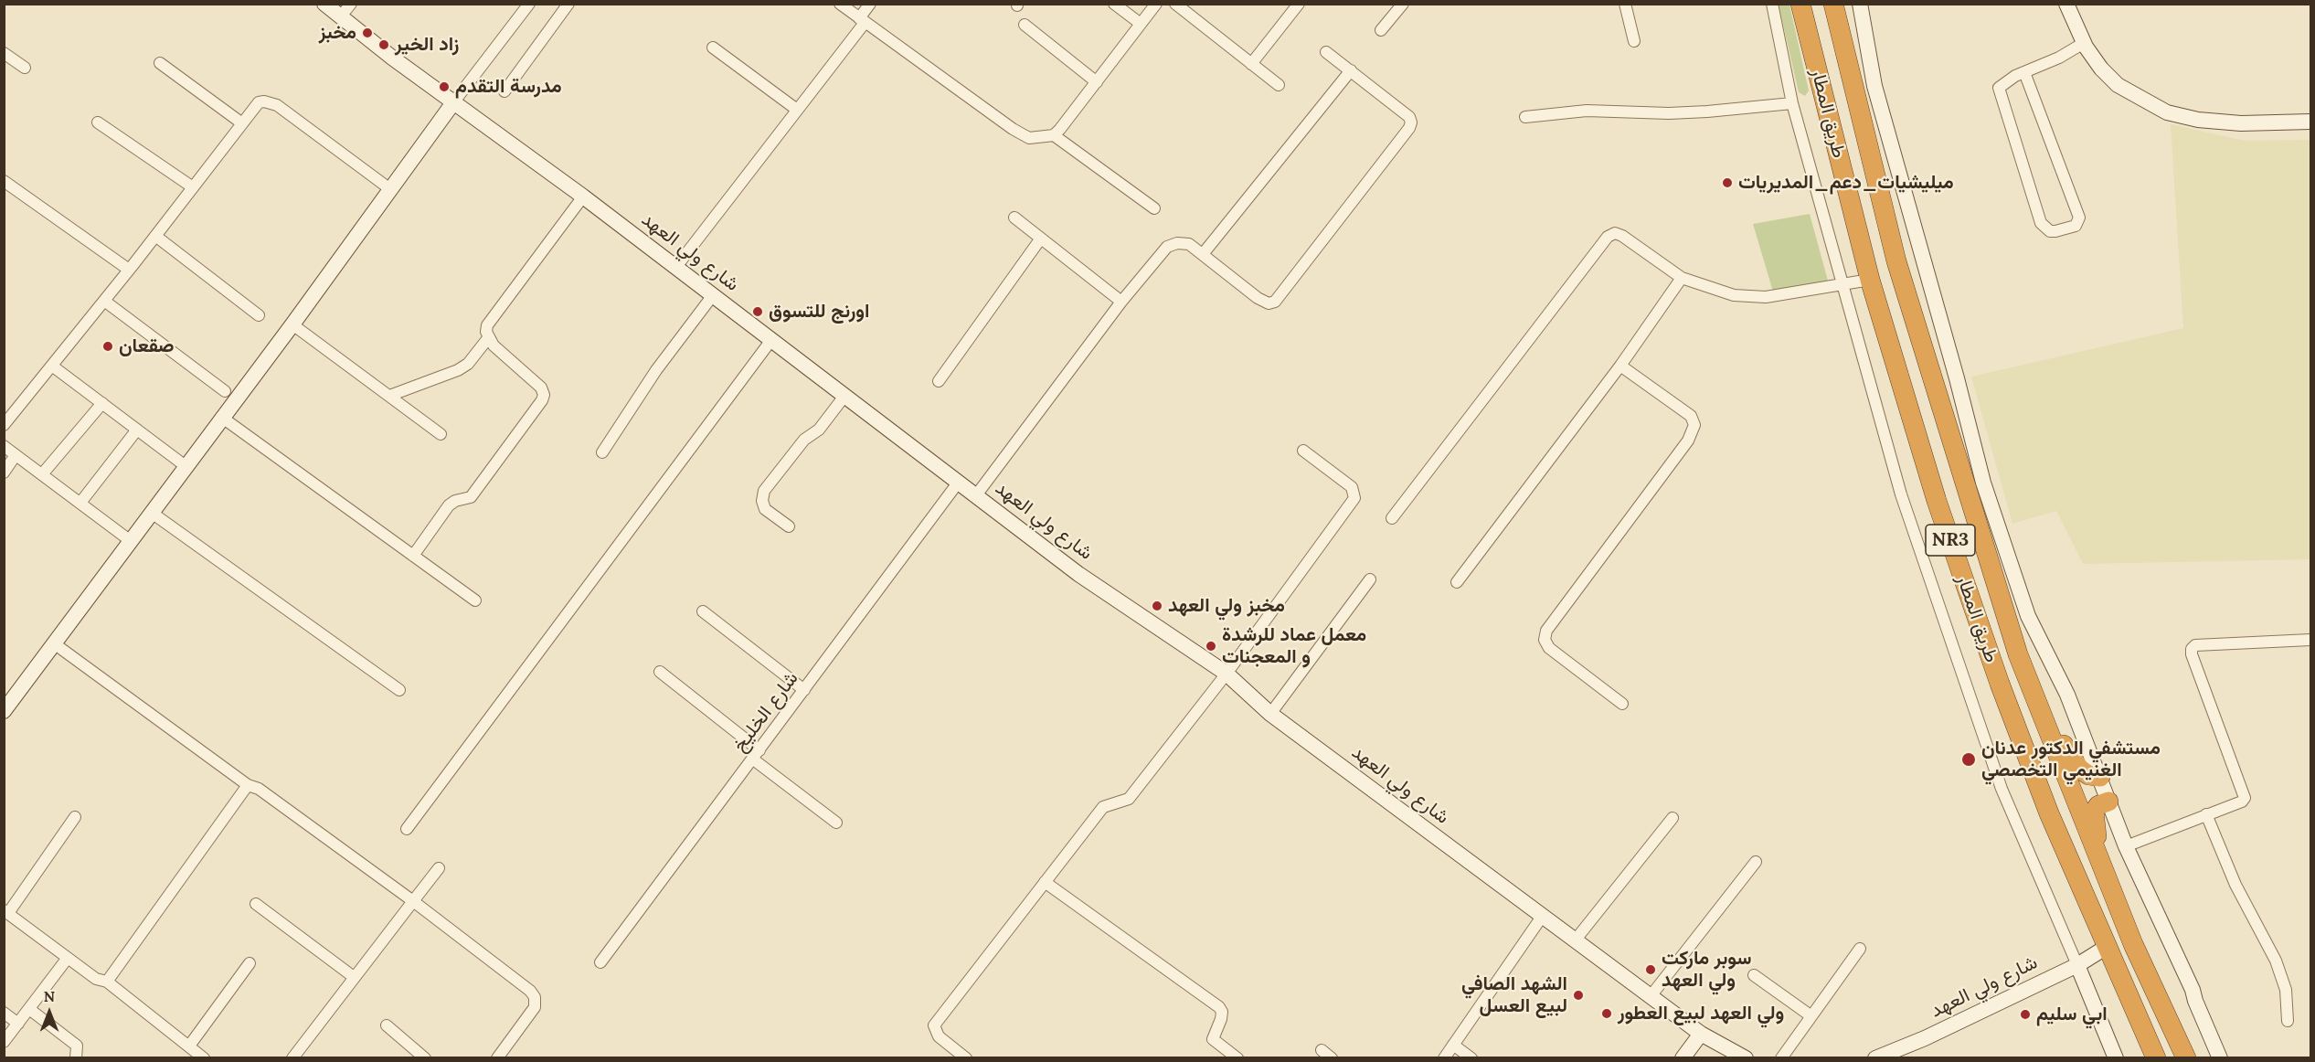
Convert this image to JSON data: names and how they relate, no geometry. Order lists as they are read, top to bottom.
{
  "streets": {
    "highway": ["طريق المطار", "NR3"],
    "street": ["شارع ولي العهد", "شارع الخليخ"]
  },
  "crossings": [
    ["طريق المطار", "شارع ولي العهد"],
    ["شارع ولي العهد", "شارع الخليخ"]
  ],
  "places": [
    "مخبز",
    "زاد الخير",
    "مدرسة التقدم",
    "ميليشيات_دعم_المديريات",
    "اورنج للتسوق",
    "صقعان",
    "مخبز ولي العهد",
    "معمل عماد للرشدة و المعجنات",
    "مستشفي الدكتور عدنان الغنيمي التخصصي",
    "سوبر ماركت ولي العهد",
    "الشهد الصافي لبيع العسل",
    "ولي العهد لبيع العطور",
    "ابي سليم"
  ],
  "north": "top"
}
